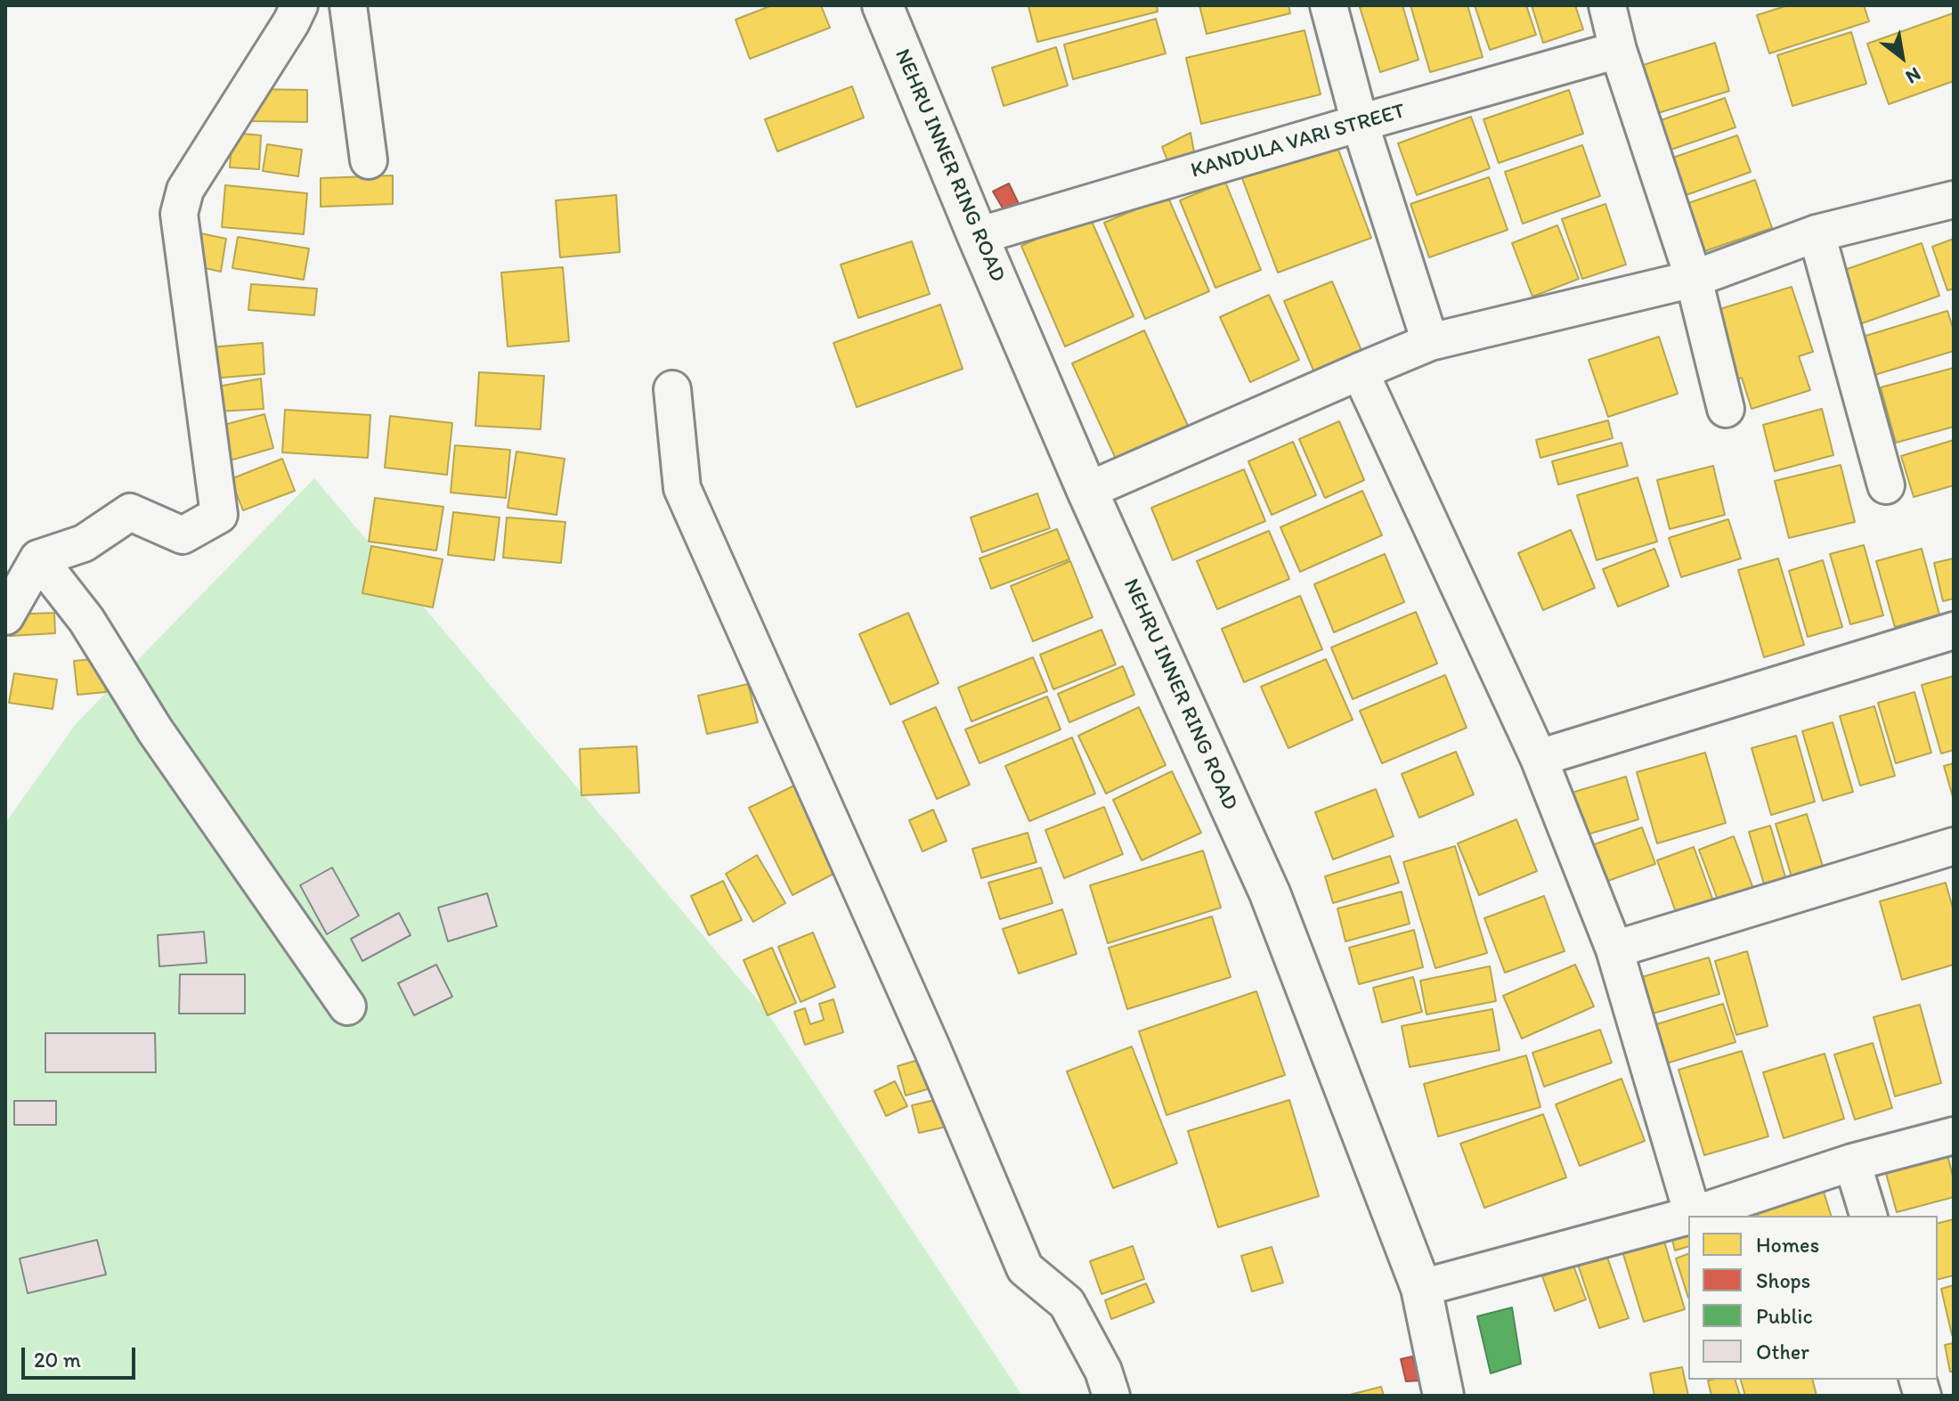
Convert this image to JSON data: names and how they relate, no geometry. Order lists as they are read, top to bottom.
{
  "streets": {
    "street": ["KANDULA VARI STREET", "NEHRU INNER RING ROAD"]
  },
  "crossings": [
    ["KANDULA VARI STREET", "NEHRU INNER RING ROAD"]
  ],
  "legend": [
    "Homes",
    "Shops",
    "Public",
    "Other"
  ],
  "scale_bar": "20 m",
  "north": "bottom right"
}
